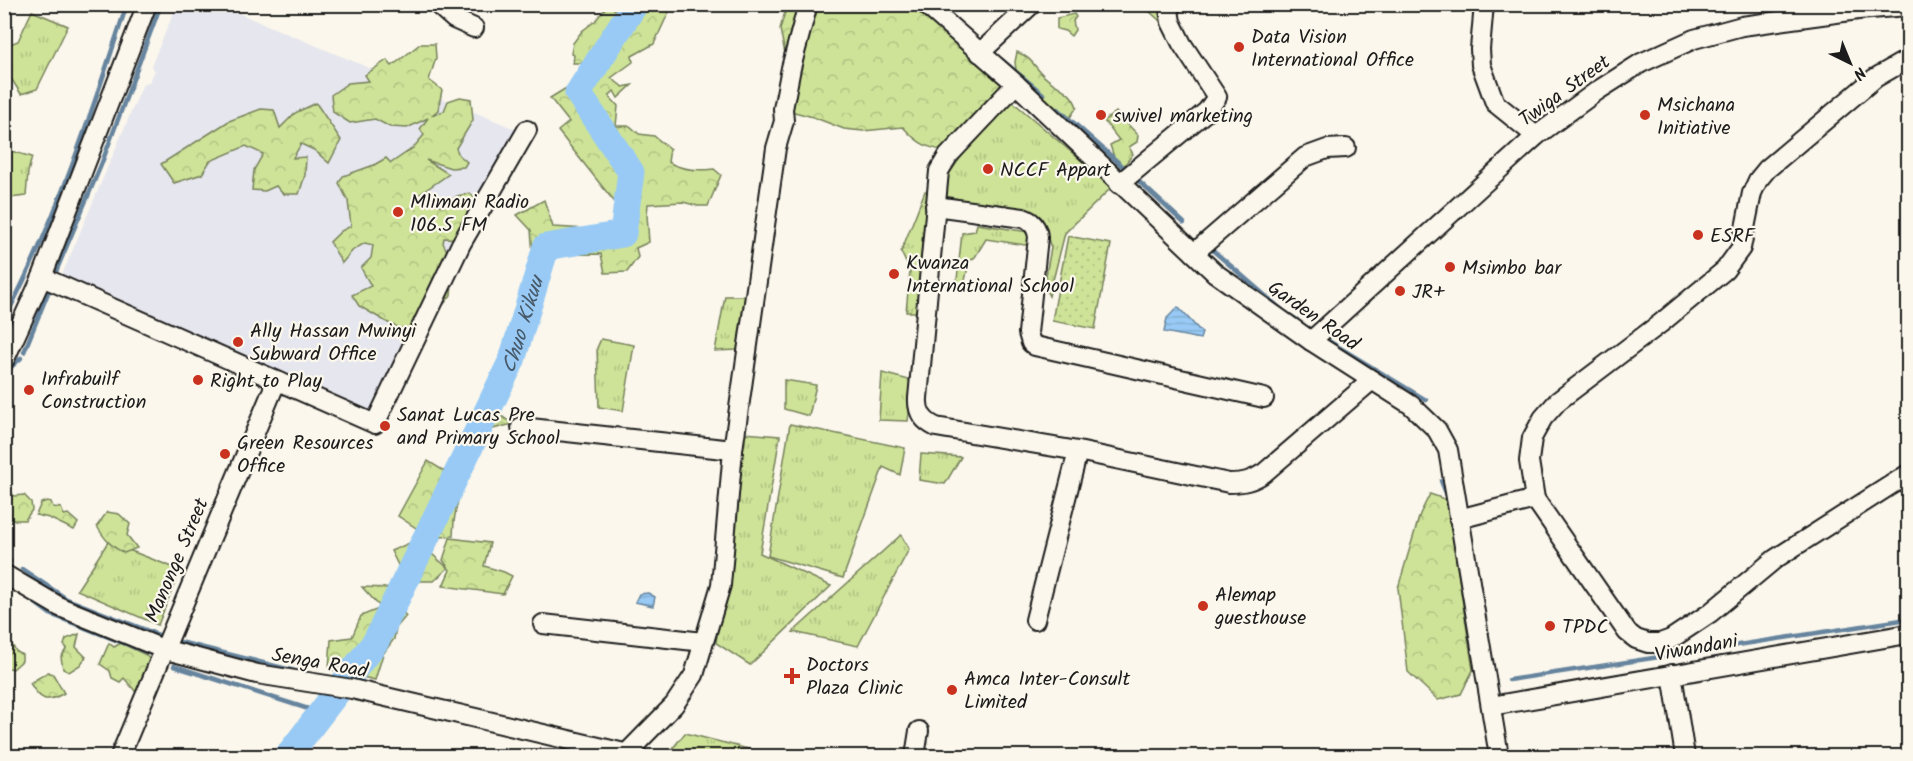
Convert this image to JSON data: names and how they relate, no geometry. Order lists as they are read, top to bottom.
{
  "streets": {
    "street": [
      "Twiga Street",
      "Garden Road",
      "Manonge Street",
      "Viwandani",
      "Senga Road"
    ]
  },
  "crossings": [
    ["Twiga Street", "Garden Road"],
    ["Garden Road", "Viwandani"],
    ["Manonge Street", "Senga Road"]
  ],
  "water": ["Chuo Kikuu"],
  "places": {
    "other": [
      "Data Vision International Office",
      "swivel marketing",
      "Msichana Initiative",
      "NCCF Appart",
      "Mlimani Radio 106.5 FM",
      "ESRF",
      "Msimbo bar",
      "Kwanza International School",
      "JR+",
      "Ally Hassan Mwinyi Subward Office",
      "Right to Play",
      "Infrabuilf Construction",
      "Sanat Lucas Pre and Primary School",
      "Green Resources Office",
      "Alemap guesthouse",
      "TPDC",
      "Amca Inter-Consult Limited"
    ],
    "health": ["Doctors Plaza Clinic"]
  },
  "north": "bottom right"
}
